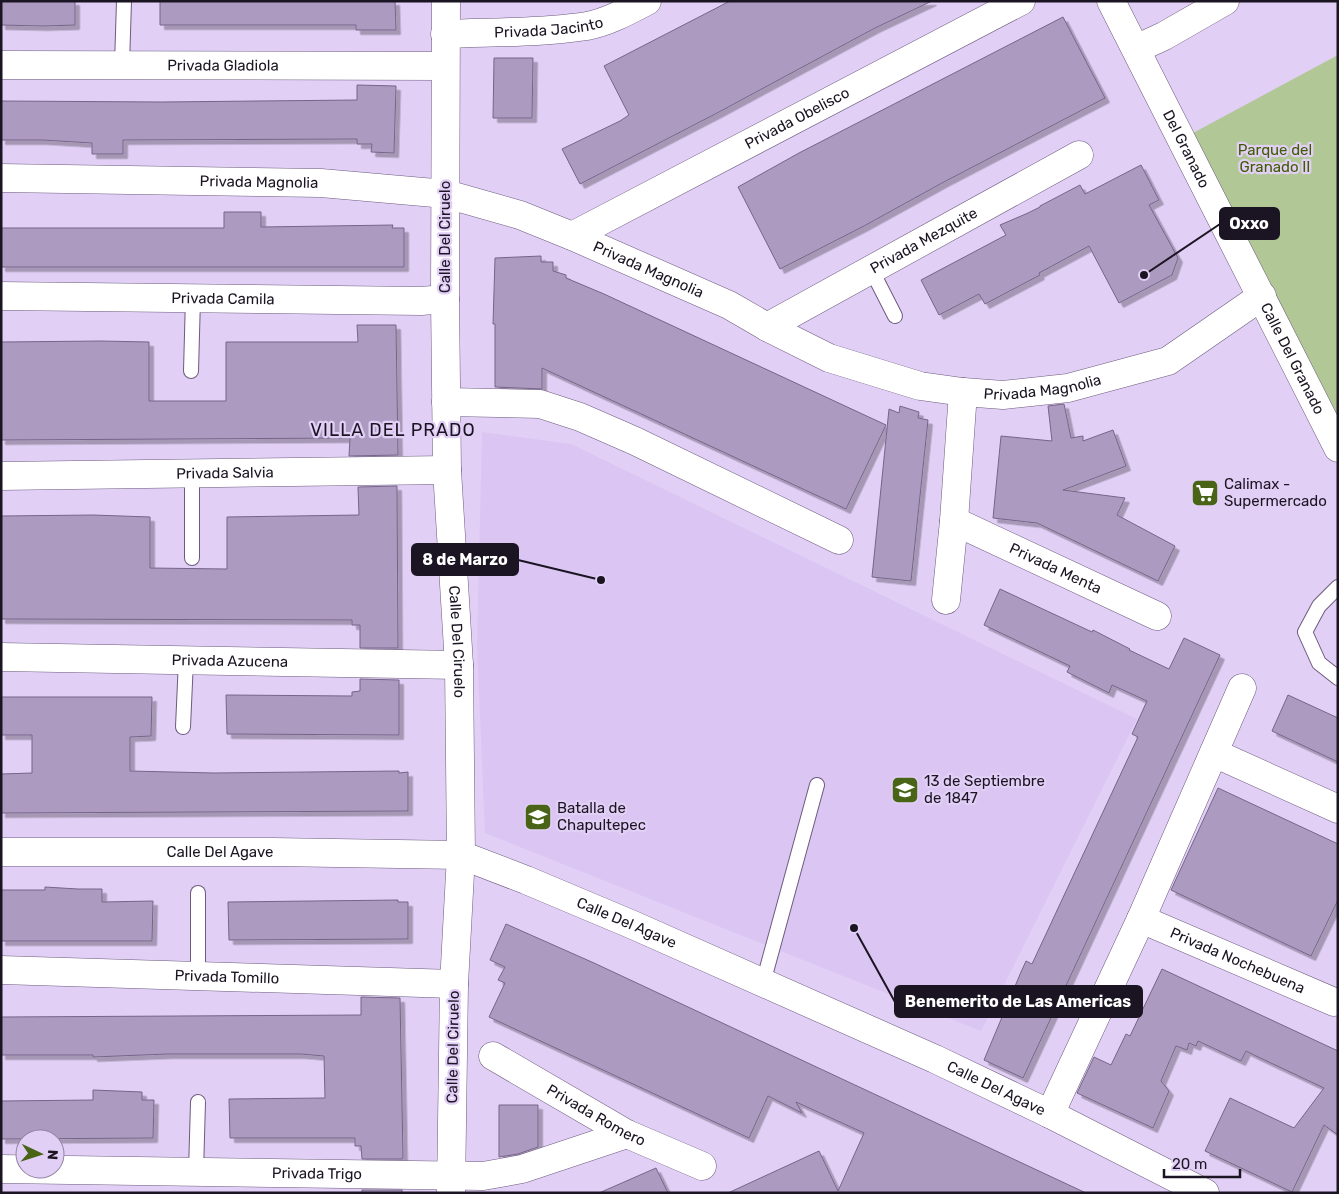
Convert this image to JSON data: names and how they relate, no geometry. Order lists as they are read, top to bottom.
{
  "streets": {
    "street": [
      "Privada Jacinto",
      "Privada Gladiola",
      "Privada Obelisco",
      "Del Granado",
      "Privada Magnolia",
      "Calle Del Ciruelo",
      "Privada Mezquite",
      "Privada Camila",
      "Calle Del Granado",
      "Privada Salvia",
      "Privada Menta",
      "Privada Azucena",
      "Calle Del Agave",
      "Privada Nochebuena",
      "Privada Tomillo",
      "Privada Romero",
      "Privada Trigo"
    ]
  },
  "crossings": [
    ["Privada Jacinto", "Calle Del Ciruelo"],
    ["Privada Gladiola", "Calle Del Ciruelo"],
    ["Privada Obelisco", "Privada Magnolia"],
    ["Del Granado", "Privada Magnolia"],
    ["Del Granado", "Calle Del Granado"],
    ["Privada Magnolia", "Calle Del Ciruelo"],
    ["Privada Magnolia", "Privada Mezquite"],
    ["Privada Magnolia", "Calle Del Granado"],
    ["Calle Del Ciruelo", "Privada Camila"],
    ["Calle Del Ciruelo", "Privada Salvia"],
    ["Calle Del Ciruelo", "Privada Azucena"],
    ["Calle Del Ciruelo", "Calle Del Agave"],
    ["Calle Del Ciruelo", "Privada Tomillo"],
    ["Calle Del Ciruelo", "Privada Trigo"],
    ["Privada Romero", "Privada Trigo"]
  ],
  "districts": ["VILLA DEL PRADO"],
  "parks": ["Parque del Granado II"],
  "places": {
    "other": ["Oxxo", "8 de Marzo", "Benemerito de Las Americas"],
    "supermarket": ["Calimax - Supermercado"],
    "school or university": ["13 de Septiembre de 1847", "Batalla de Chapultepec"]
  },
  "scale_bar": "20 m",
  "north": "right"
}
